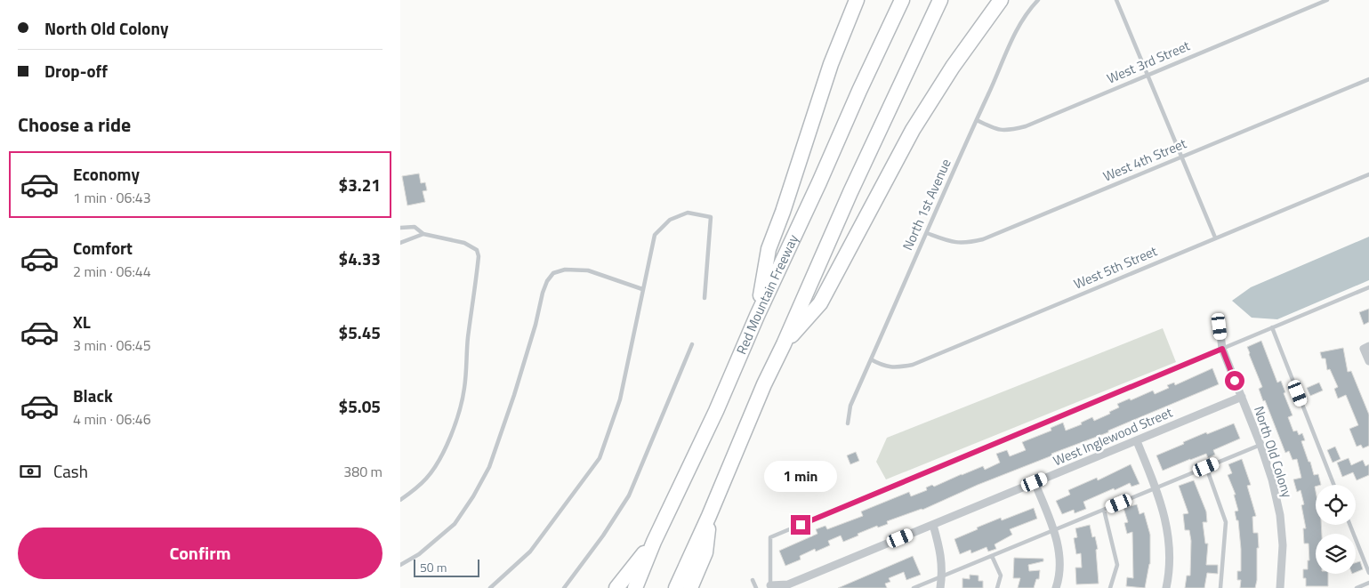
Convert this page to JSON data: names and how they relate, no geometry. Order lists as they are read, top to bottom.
{
  "streets": {
    "highway": ["Red Mountain Freeway"],
    "street": ["West Inglewood Street", "North Old Colony"],
    "lane": [
      "West 3rd Street",
      "West 4th Street",
      "North 1st Avenue",
      "West 5th Street"
    ]
  },
  "crossings": [
    ["West 3rd Street", "North 1st Avenue"],
    ["West 4th Street", "North 1st Avenue"],
    ["North 1st Avenue", "West 5th Street"],
    ["West Inglewood Street", "North Old Colony"]
  ],
  "scale_bar": "50 m",
  "page": {
    "banner": ["North Old Colony", "Drop-off"],
    "heading": "Choose a ride",
    "list": [
      {
        "name": "Economy",
        "note": "1 min · 06:43",
        "value": "$3.21"
      },
      {
        "name": "Comfort",
        "note": "2 min · 06:44",
        "value": "$4.33"
      },
      {
        "name": "XL",
        "note": "3 min · 06:45",
        "value": "$5.45"
      },
      {
        "name": "Black",
        "note": "4 min · 06:46",
        "value": "$5.05"
      }
    ],
    "pay": ["Cash", "380 m"],
    "bubble": "1 min",
    "buttons": "Confirm",
    "scale": "50 m"
  }
}
